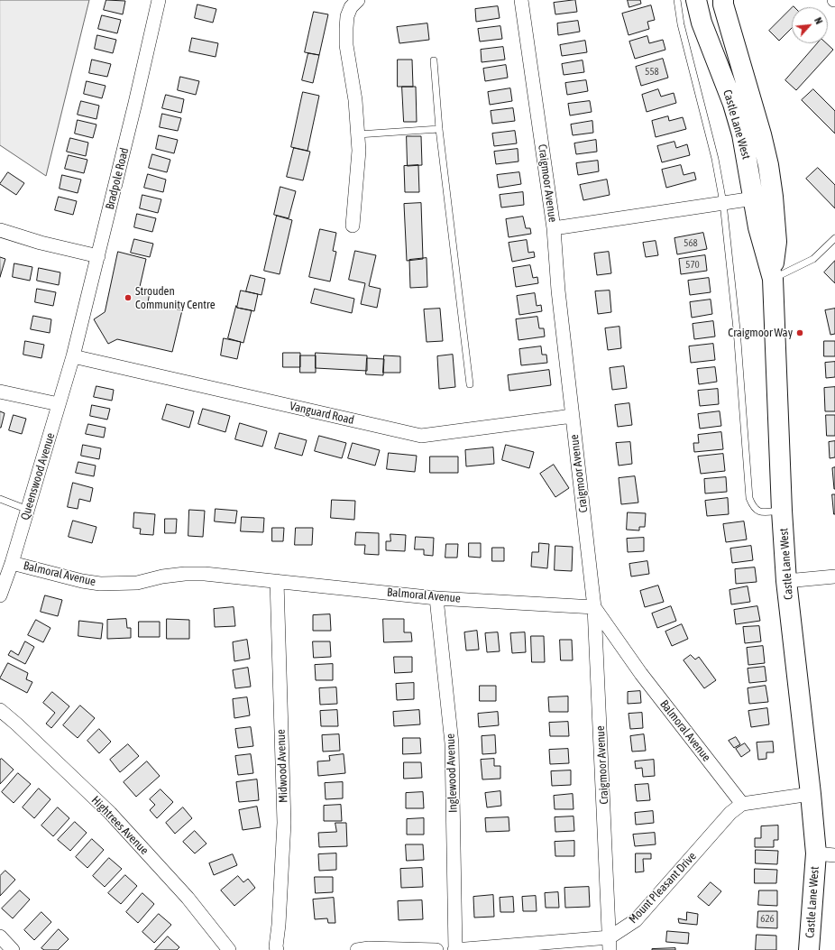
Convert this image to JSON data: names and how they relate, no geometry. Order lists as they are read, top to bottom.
{
  "streets": {
    "main road": ["Castle Lane West"],
    "street": [
      "Bradpole Road",
      "Craigmoor Avenue",
      "Vanguard Road",
      "Queenswood Avenue",
      "Balmoral Avenue",
      "Midwood Avenue",
      "Inglewood Avenue",
      "Hightrees Avenue",
      "Mount Pleasant Drive"
    ]
  },
  "crossings": [
    ["Bradpole Road", "Vanguard Road"],
    ["Bradpole Road", "Queenswood Avenue"],
    ["Craigmoor Avenue", "Vanguard Road"],
    ["Craigmoor Avenue", "Balmoral Avenue"],
    ["Craigmoor Avenue", "Mount Pleasant Drive"],
    ["Vanguard Road", "Queenswood Avenue"],
    ["Queenswood Avenue", "Balmoral Avenue"],
    ["Balmoral Avenue", "Midwood Avenue"],
    ["Balmoral Avenue", "Inglewood Avenue"],
    ["Balmoral Avenue", "Mount Pleasant Drive"],
    ["Inglewood Avenue", "Mount Pleasant Drive"]
  ],
  "places": ["Strouden Community Centre", "Craigmoor Way"],
  "house_numbers": [
    "558",
    "568",
    "570",
    "626"
  ],
  "north": "top right"
}
